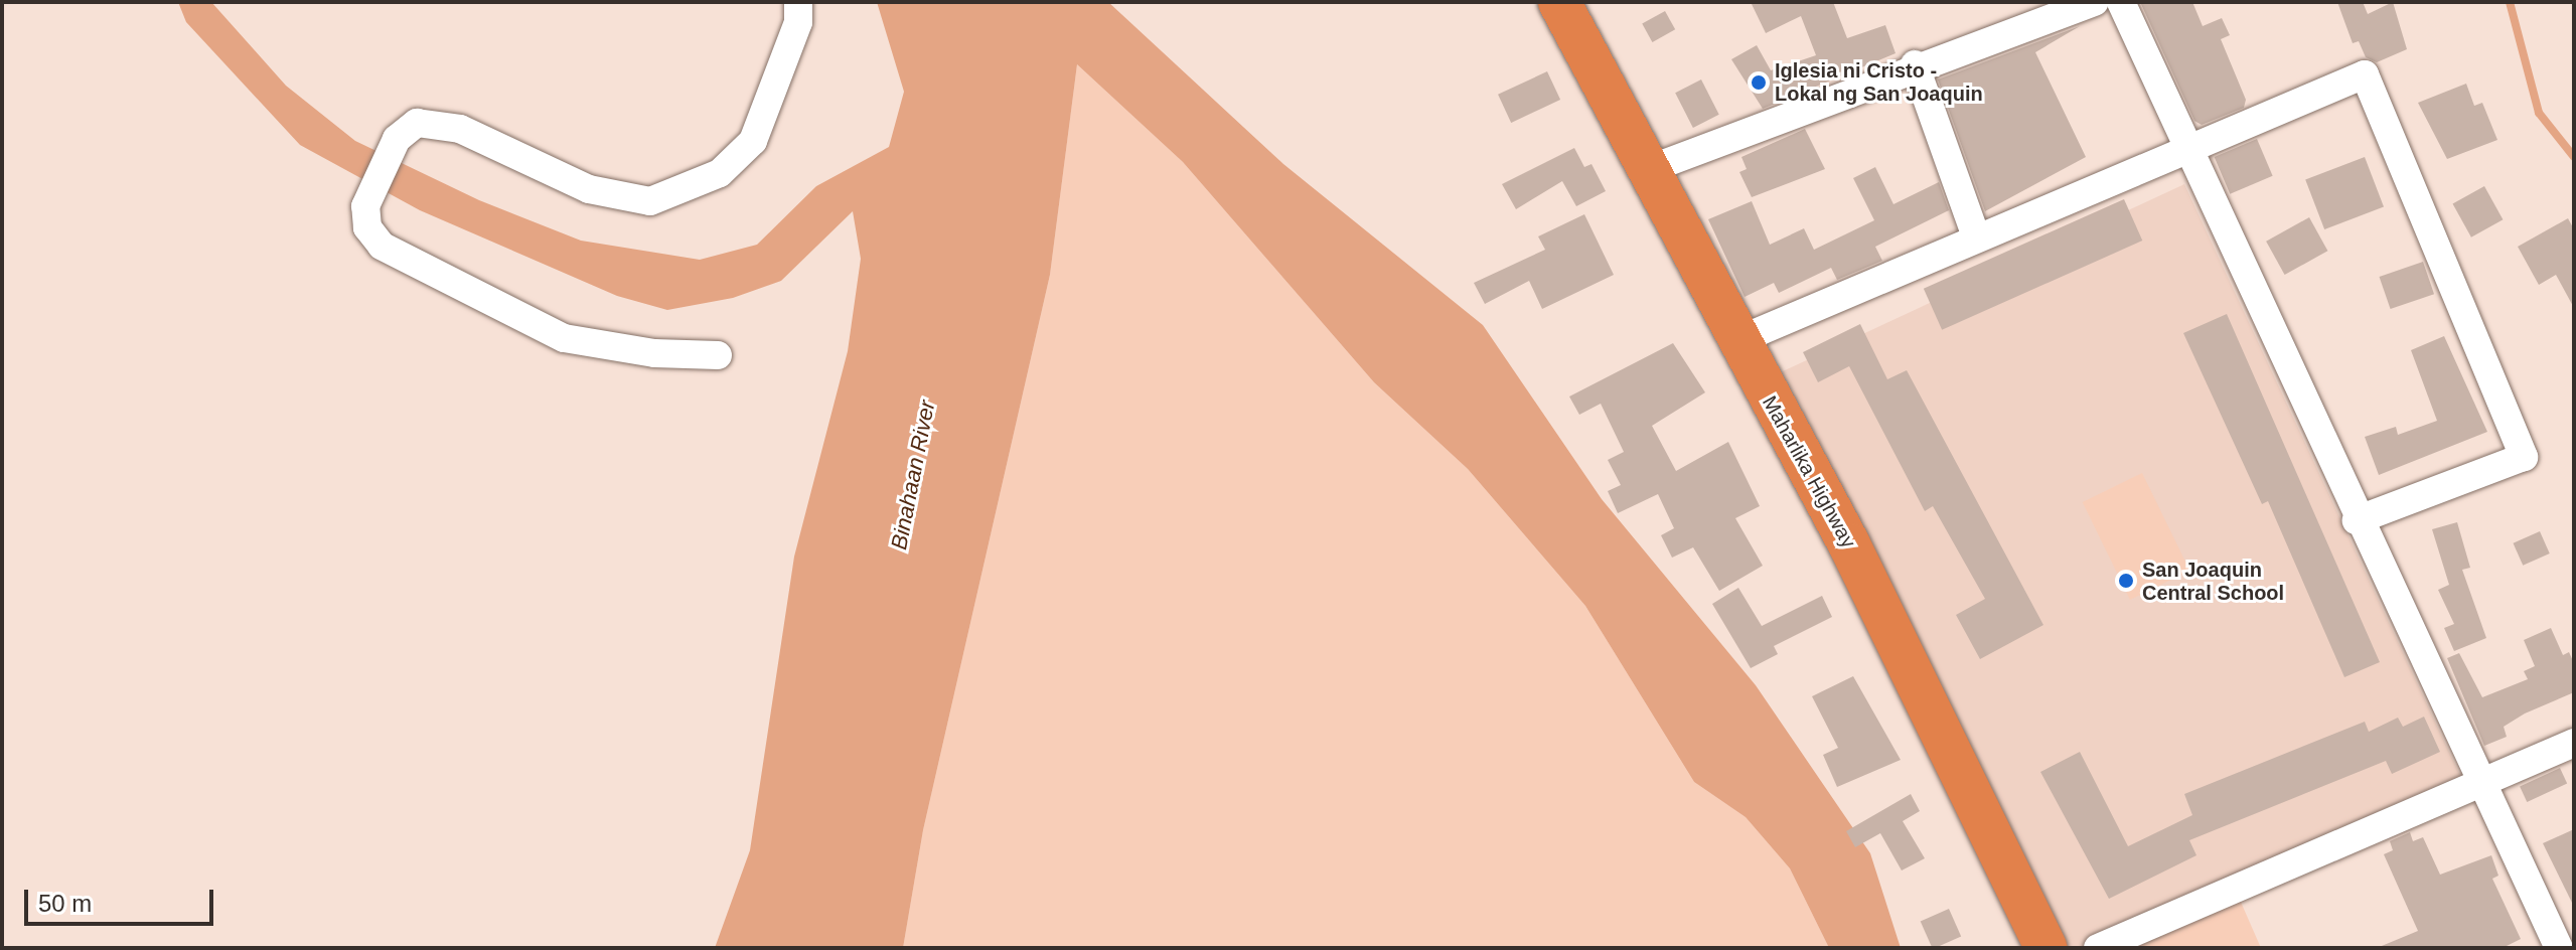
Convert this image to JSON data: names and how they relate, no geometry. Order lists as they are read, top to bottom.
{
  "streets": {
    "highway": ["Maharlika Highway"]
  },
  "water": ["Binahaan River"],
  "places": ["Iglesia ni Cristo - Lokal ng San Joaquin", "San Joaquin Central School"],
  "scale_bar": "50 m"
}
